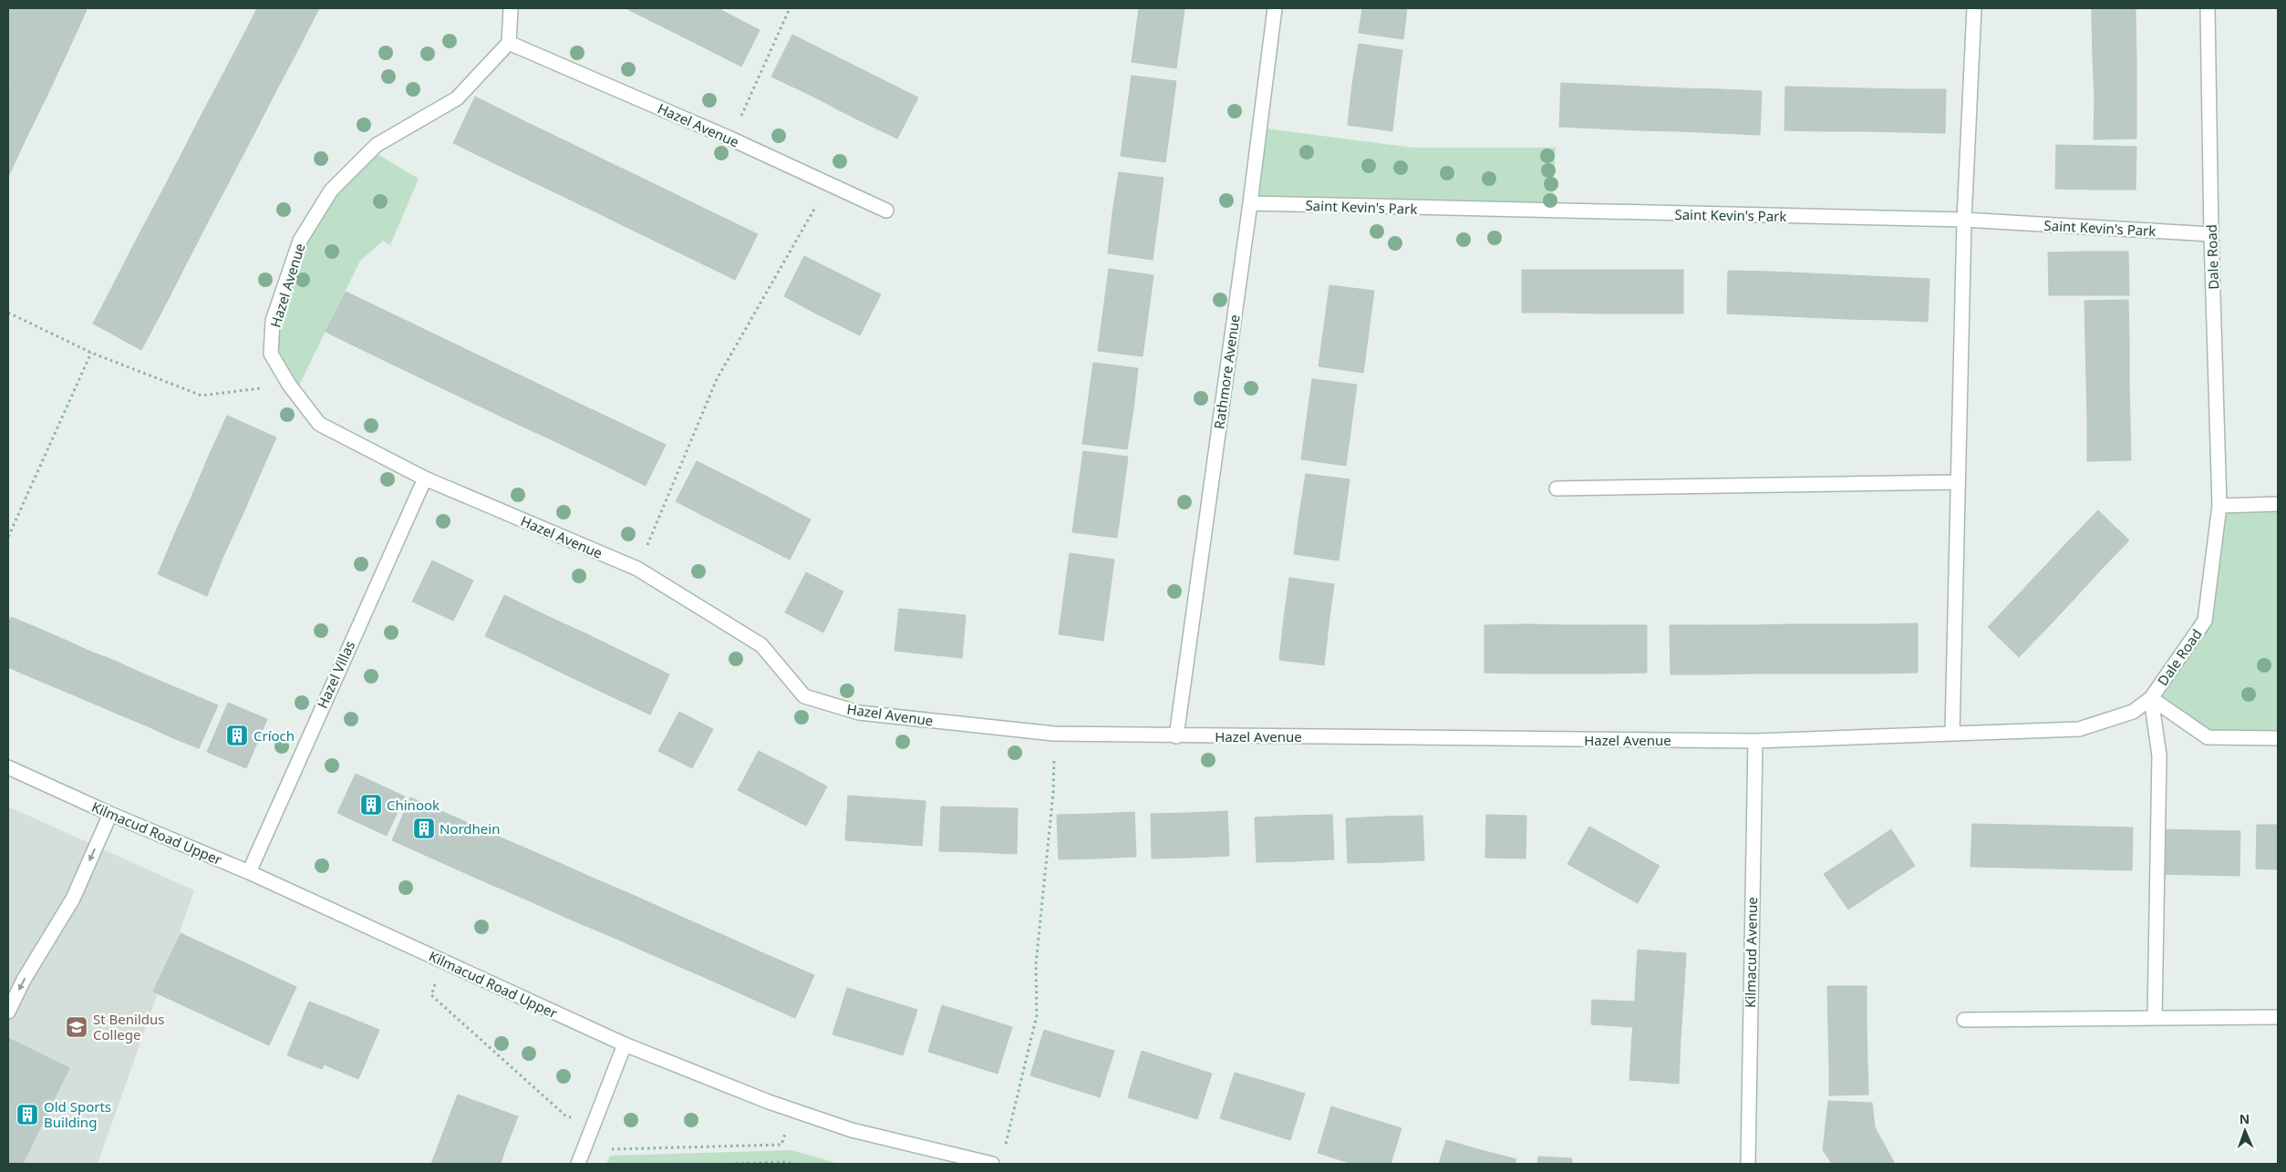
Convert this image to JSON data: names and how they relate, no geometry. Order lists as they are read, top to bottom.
{
  "streets": {
    "street": [
      "Hazel Avenue",
      "Saint Kevin's Park",
      "Dale Road",
      "Rathmore Avenue",
      "Hazel Villas",
      "Kilmacud Road Upper",
      "Kilmacud Avenue"
    ]
  },
  "crossings": [
    ["Hazel Avenue", "Dale Road"],
    ["Hazel Avenue", "Rathmore Avenue"],
    ["Hazel Avenue", "Hazel Villas"],
    ["Hazel Avenue", "Kilmacud Avenue"],
    ["Saint Kevin's Park", "Dale Road"],
    ["Saint Kevin's Park", "Rathmore Avenue"],
    ["Hazel Villas", "Kilmacud Road Upper"]
  ],
  "places": {
    "building": [
      "Críoch",
      "Chinook",
      "Nordhein",
      "Old Sports Building"
    ],
    "school or university": ["St Benildus College"]
  },
  "north": "top"
}
